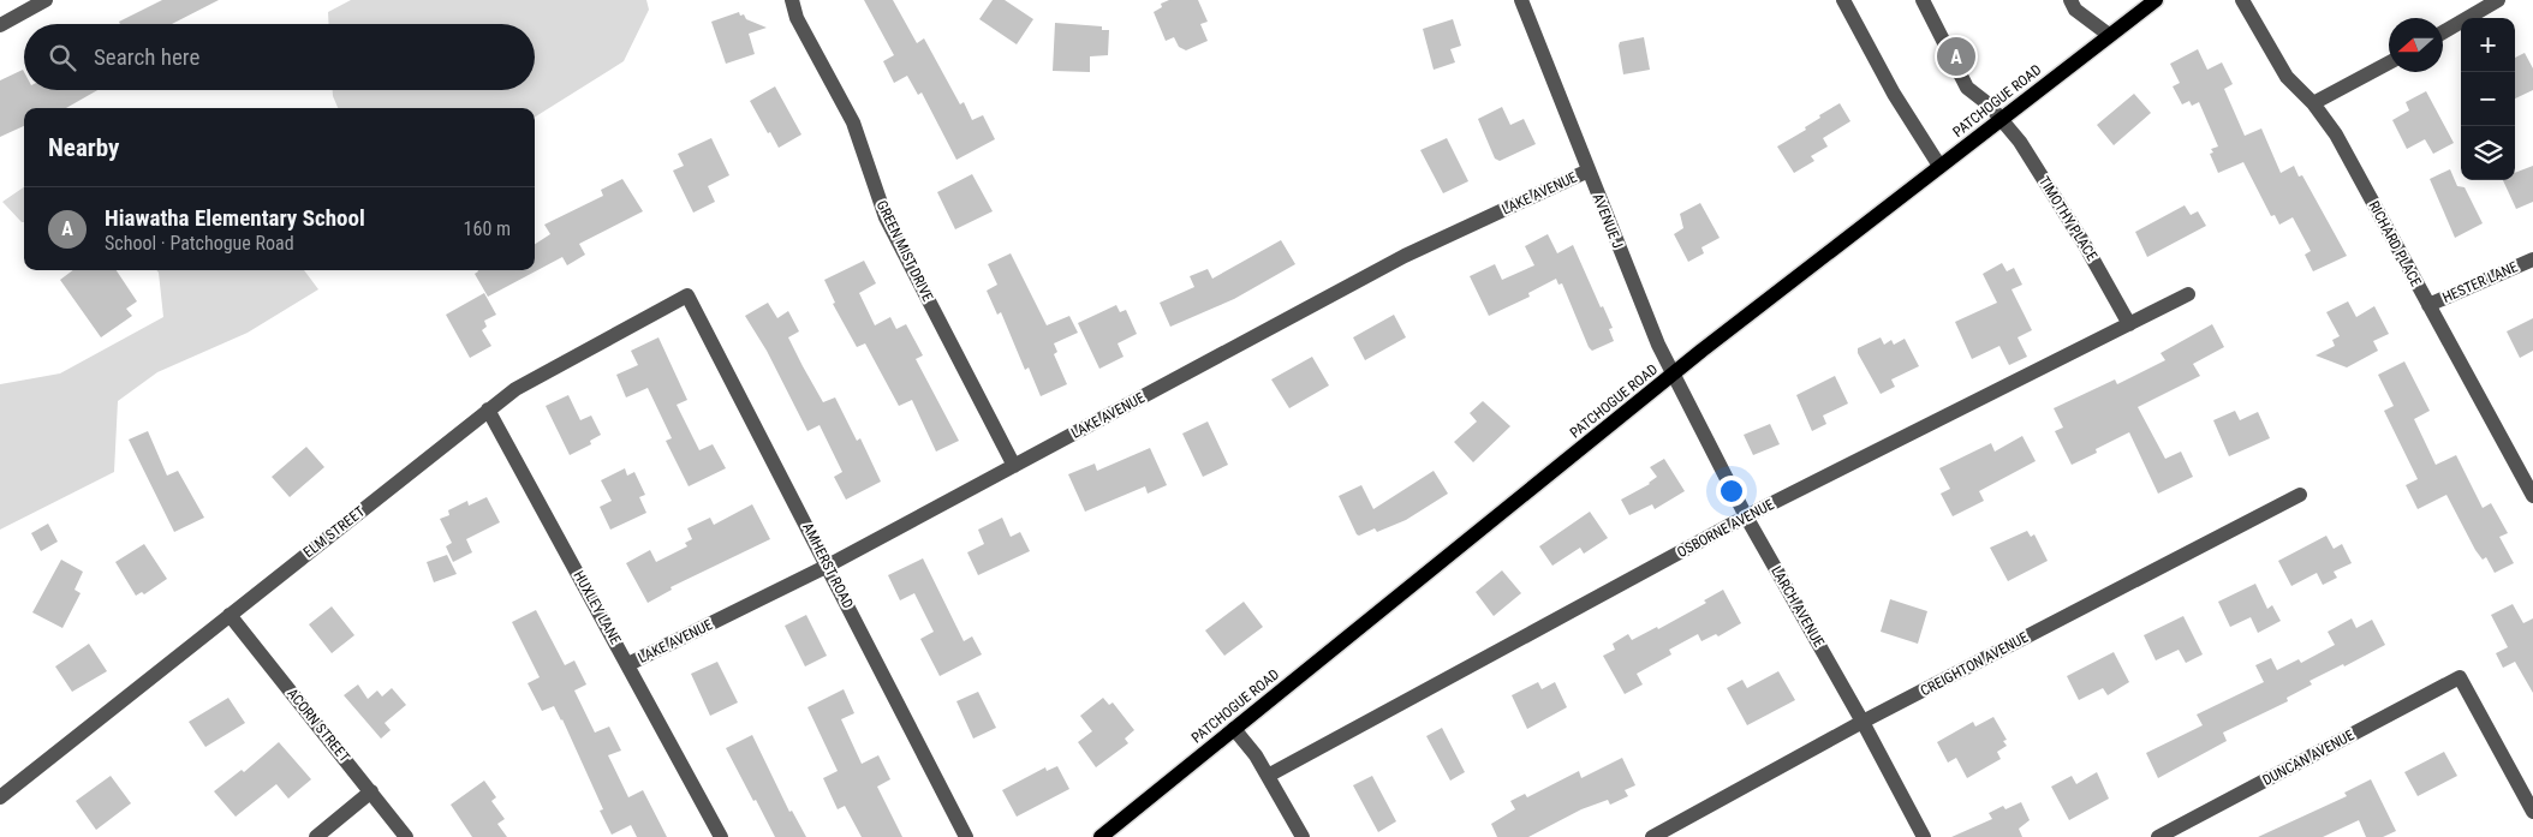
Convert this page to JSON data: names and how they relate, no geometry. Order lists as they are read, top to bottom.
{
  "streets": {
    "main road": ["PATCHOGUE ROAD"],
    "street": [
      "LAKE AVENUE",
      "TIMOTHY PLACE",
      "AVENUE J",
      "RICHARD PLACE",
      "GREEN MIST DRIVE",
      "HESTER LANE",
      "OSBORNE AVENUE",
      "ELM STREET",
      "AMHERST ROAD",
      "LARCH AVENUE",
      "HUXLEY LANE",
      "CREIGHTON AVENUE",
      "ACORN STREET",
      "DUNCAN AVENUE"
    ]
  },
  "crossings": [
    ["PATCHOGUE ROAD", "TIMOTHY PLACE"],
    ["PATCHOGUE ROAD", "AVENUE J"],
    ["PATCHOGUE ROAD", "LARCH AVENUE"],
    ["LAKE AVENUE", "AVENUE J"],
    ["LAKE AVENUE", "GREEN MIST DRIVE"],
    ["LAKE AVENUE", "AMHERST ROAD"],
    ["LAKE AVENUE", "HUXLEY LANE"],
    ["TIMOTHY PLACE", "OSBORNE AVENUE"],
    ["AVENUE J", "LARCH AVENUE"],
    ["RICHARD PLACE", "HESTER LANE"],
    ["OSBORNE AVENUE", "LARCH AVENUE"],
    ["ELM STREET", "AMHERST ROAD"],
    ["ELM STREET", "HUXLEY LANE"],
    ["ELM STREET", "ACORN STREET"],
    ["LARCH AVENUE", "CREIGHTON AVENUE"]
  ],
  "north": "left",
  "page": {
    "map_buttons": ["+", "−"],
    "search": "Search here",
    "pins": "A",
    "heading": "Nearby",
    "list": [
      {
        "mark": "A",
        "name": "Hiawatha Elementary School",
        "note": "School · Patchogue Road",
        "value": "160 m"
      }
    ]
  }
}
